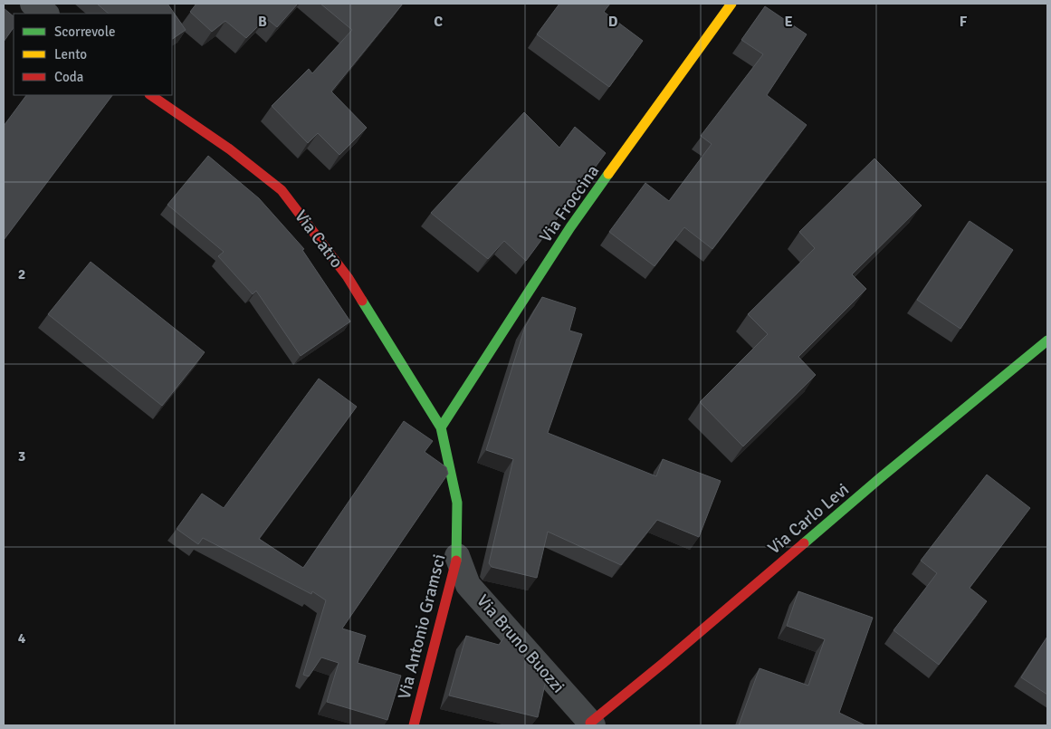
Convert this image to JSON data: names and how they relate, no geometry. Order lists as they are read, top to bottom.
{
  "streets": {
    "street": [
      "Via Froccina",
      "Via Catro",
      "Via Carlo Levi",
      "Via Antonio Gramsci",
      "Via Bruno Buozzi"
    ]
  },
  "crossings": [
    ["Via Froccina", "Via Catro"],
    ["Via Froccina", "Via Antonio Gramsci"],
    ["Via Catro", "Via Antonio Gramsci"],
    ["Via Carlo Levi", "Via Bruno Buozzi"],
    ["Via Antonio Gramsci", "Via Bruno Buozzi"]
  ],
  "legend": ["Scorrevole", "Lento", "Coda"],
  "grid": {
    "columns": [
      "B",
      "C",
      "D",
      "E",
      "F"
    ],
    "rows": ["2", "3", "4"]
  }
}
